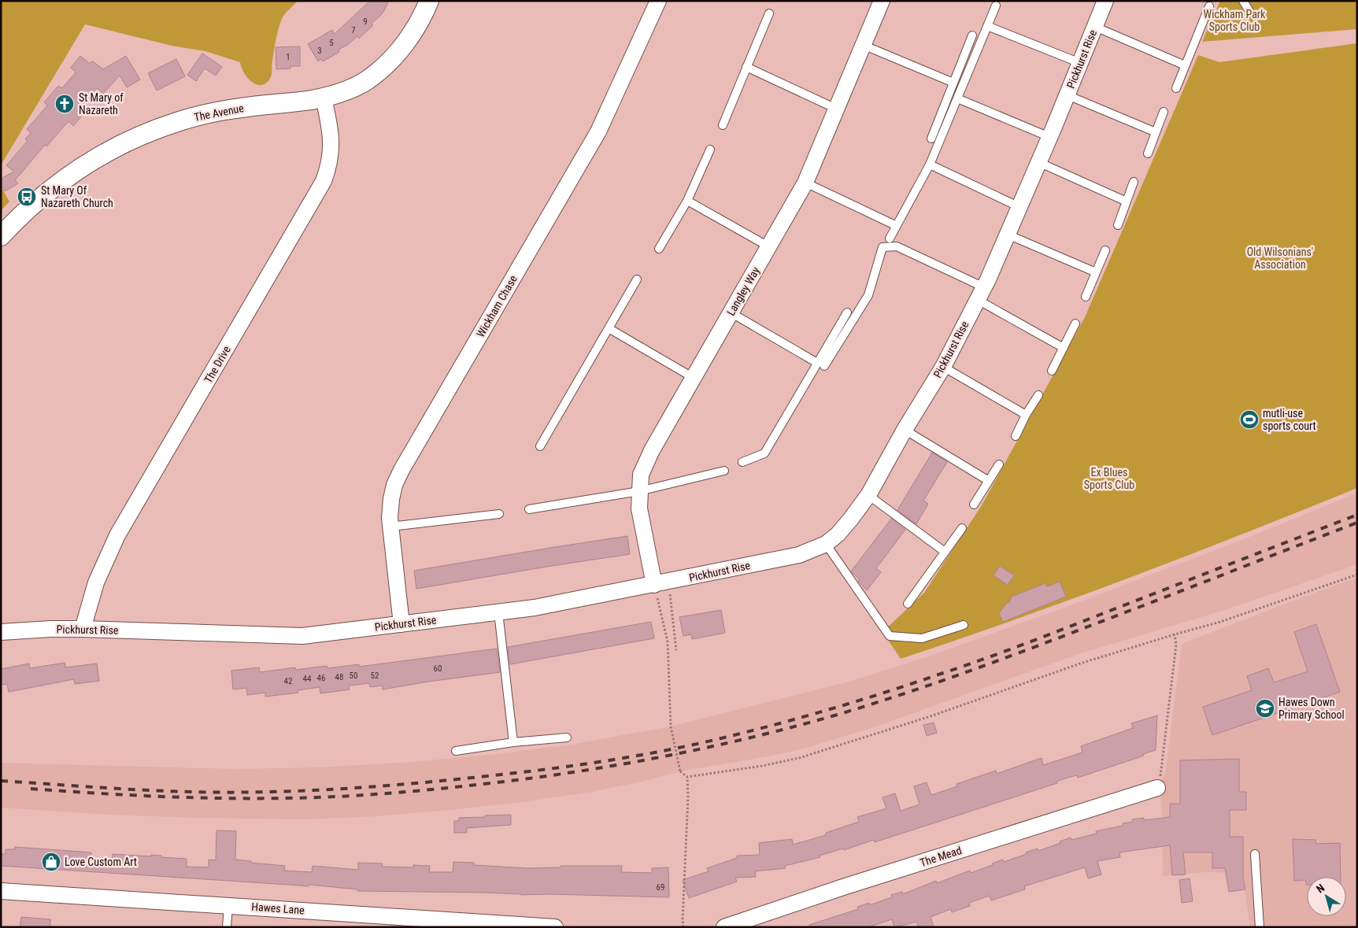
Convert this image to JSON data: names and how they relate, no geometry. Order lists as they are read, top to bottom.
{
  "streets": {
    "street": [
      "Pickhurst Rise",
      "The Avenue",
      "Langley Way",
      "Wickham Chase",
      "The Drive",
      "The Mead",
      "Hawes Lane"
    ]
  },
  "crossings": [
    ["Pickhurst Rise", "Langley Way"],
    ["Pickhurst Rise", "Wickham Chase"],
    ["Pickhurst Rise", "The Drive"],
    ["The Avenue", "The Drive"]
  ],
  "parks": ["Wickham Park Sports Club", "Old Wilsonians' Association", "Ex Blues Sports Club"],
  "places": {
    "church": ["St Mary of Nazareth"],
    "bus stop": ["St Mary Of Nazareth Church"],
    "sports": ["mutli-use sports court"],
    "school or university": ["Hawes Down Primary School"],
    "shop": ["Love Custom Art"]
  },
  "house_numbers": [
    "9",
    "7",
    "5",
    "3",
    "1",
    "60",
    "50",
    "52",
    "48",
    "46",
    "44",
    "42",
    "69"
  ],
  "north": "top left"
}
